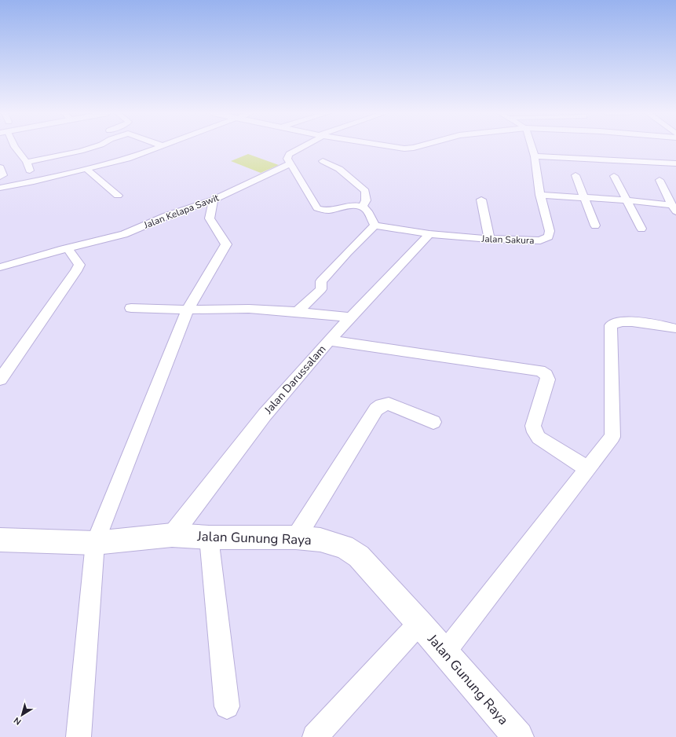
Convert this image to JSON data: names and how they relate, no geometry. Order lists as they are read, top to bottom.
{
  "streets": {
    "street": [
      "Jalan Kelapa Sawit",
      "Jalan Sakura",
      "Jalan Darussalam",
      "Jalan Gunung Raya"
    ]
  },
  "crossings": [
    ["Jalan Sakura", "Jalan Darussalam"],
    ["Jalan Darussalam", "Jalan Gunung Raya"]
  ],
  "north": "bottom left"
}
